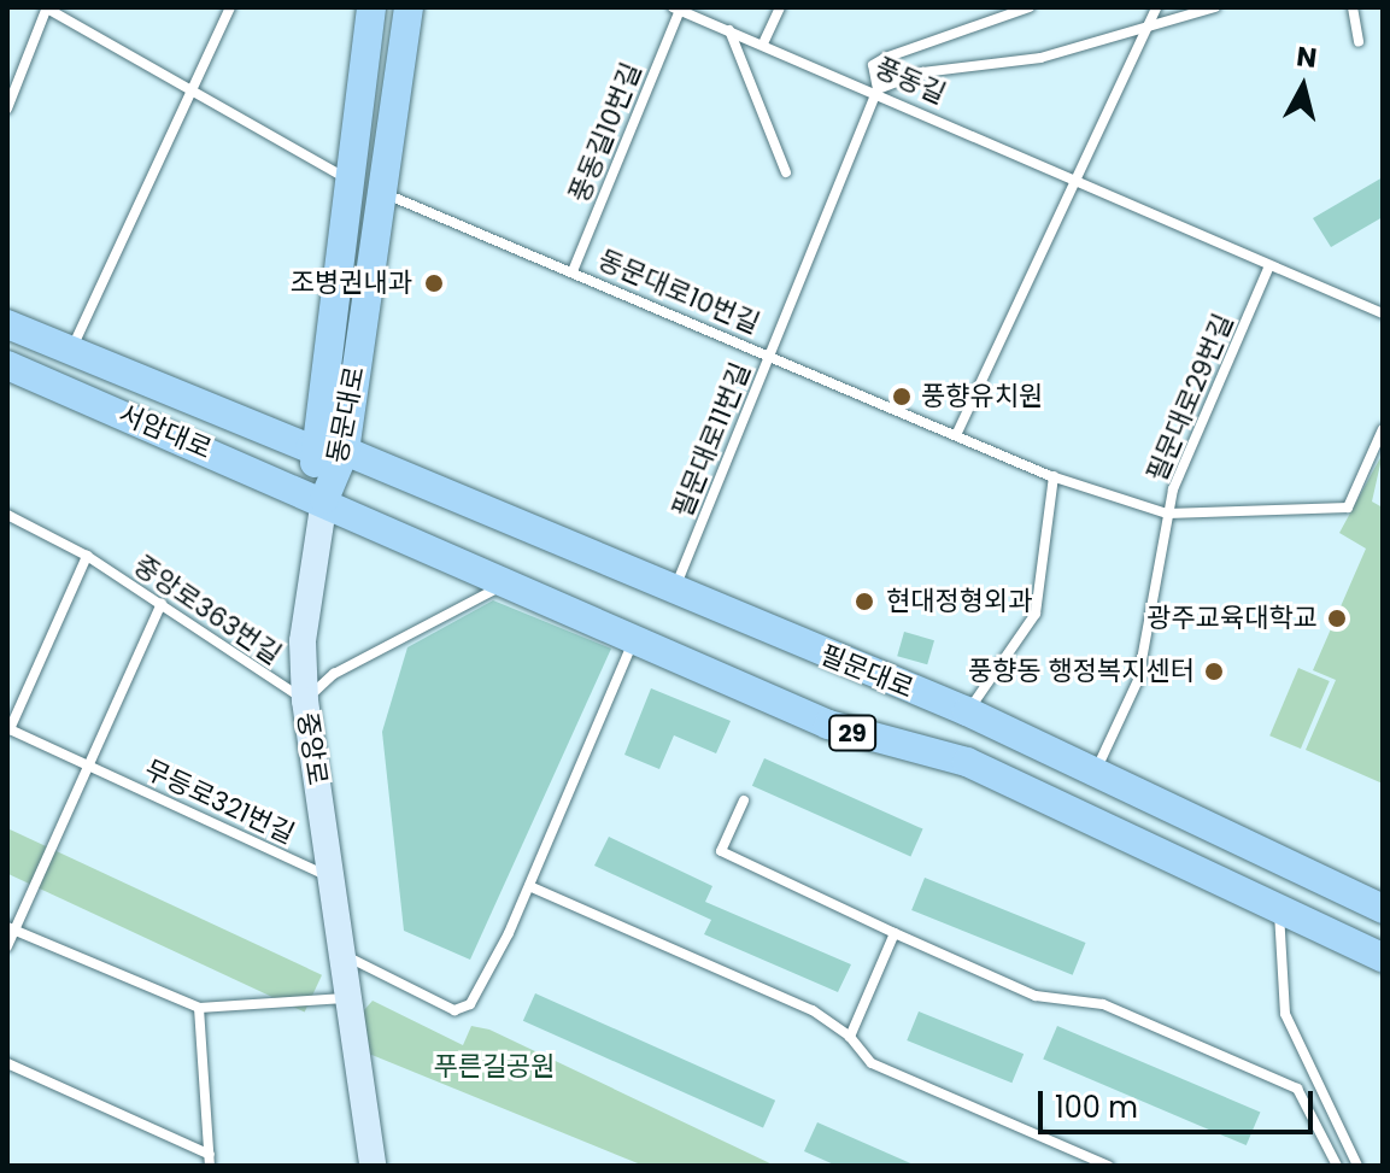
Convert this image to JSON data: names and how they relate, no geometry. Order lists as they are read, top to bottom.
{
  "streets": {
    "main road": [
      "동문대로",
      "서암대로",
      "필문대로",
      "29",
      "중앙로"
    ],
    "lane": [
      "풍동길",
      "풍동길10번길",
      "동문대로10번길",
      "필문대로29번길",
      "필문대로11번길",
      "중앙로363번길",
      "무등로321번길"
    ]
  },
  "crossings": [
    ["풍동길", "풍동길10번길"],
    ["풍동길", "필문대로29번길"],
    ["풍동길", "필문대로11번길"],
    ["풍동길10번길", "동문대로10번길"],
    ["동문대로10번길", "필문대로29번길"],
    ["동문대로10번길", "동문대로"],
    ["동문대로10번길", "필문대로11번길"],
    ["필문대로29번길", "필문대로"],
    ["동문대로", "서암대로"],
    ["동문대로", "필문대로"],
    ["동문대로", "29"],
    ["동문대로", "중앙로"],
    ["서암대로", "필문대로"],
    ["서암대로", "29"],
    ["서암대로", "중앙로"],
    ["필문대로11번길", "필문대로"],
    ["중앙로363번길", "중앙로"],
    ["29", "중앙로"],
    ["중앙로", "무등로321번길"]
  ],
  "parks": ["푸른길공원"],
  "places": [
    "조병권내과",
    "풍향유치원",
    "현대정형외과",
    "광주교육대학교",
    "풍향동 행정복지센터"
  ],
  "scale_bar": "100 m",
  "north": "top"
}
